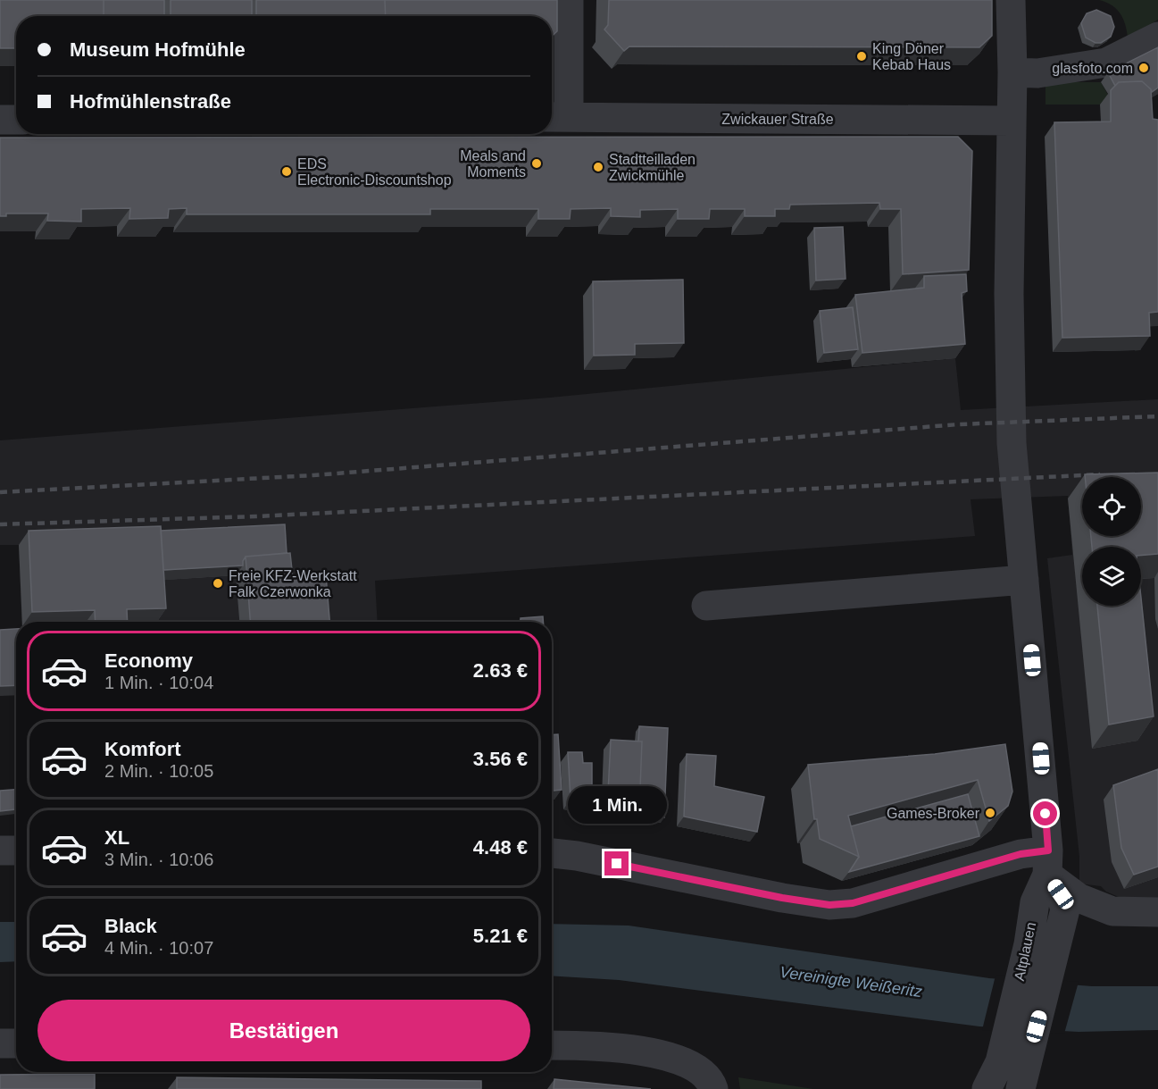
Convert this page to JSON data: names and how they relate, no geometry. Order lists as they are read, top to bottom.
{
  "streets": {
    "street": ["Zwickauer Straße", "Altplauen"]
  },
  "water": ["Vereinigte Weißeritz"],
  "places": [
    "King Döner Kebab Haus",
    "glasfoto.com",
    "Meals and Moments",
    "Stadtteilladen Zwickmühle",
    "EDS Electronic-Discountshop",
    "Freie KFZ-Werkstatt Falk Czerwonka",
    "Games-Broker"
  ],
  "page": {
    "banner": ["Museum Hofmühle", "Hofmühlenstraße"],
    "list": [
      {
        "name": "Economy",
        "note": "1 Min. · 10:04",
        "value": "2.63 €"
      },
      {
        "name": "Komfort",
        "note": "2 Min. · 10:05",
        "value": "3.56 €"
      },
      {
        "name": "XL",
        "note": "3 Min. · 10:06",
        "value": "4.48 €"
      },
      {
        "name": "Black",
        "note": "4 Min. · 10:07",
        "value": "5.21 €"
      }
    ],
    "bubble": "1 Min.",
    "buttons": "Bestätigen"
  }
}
